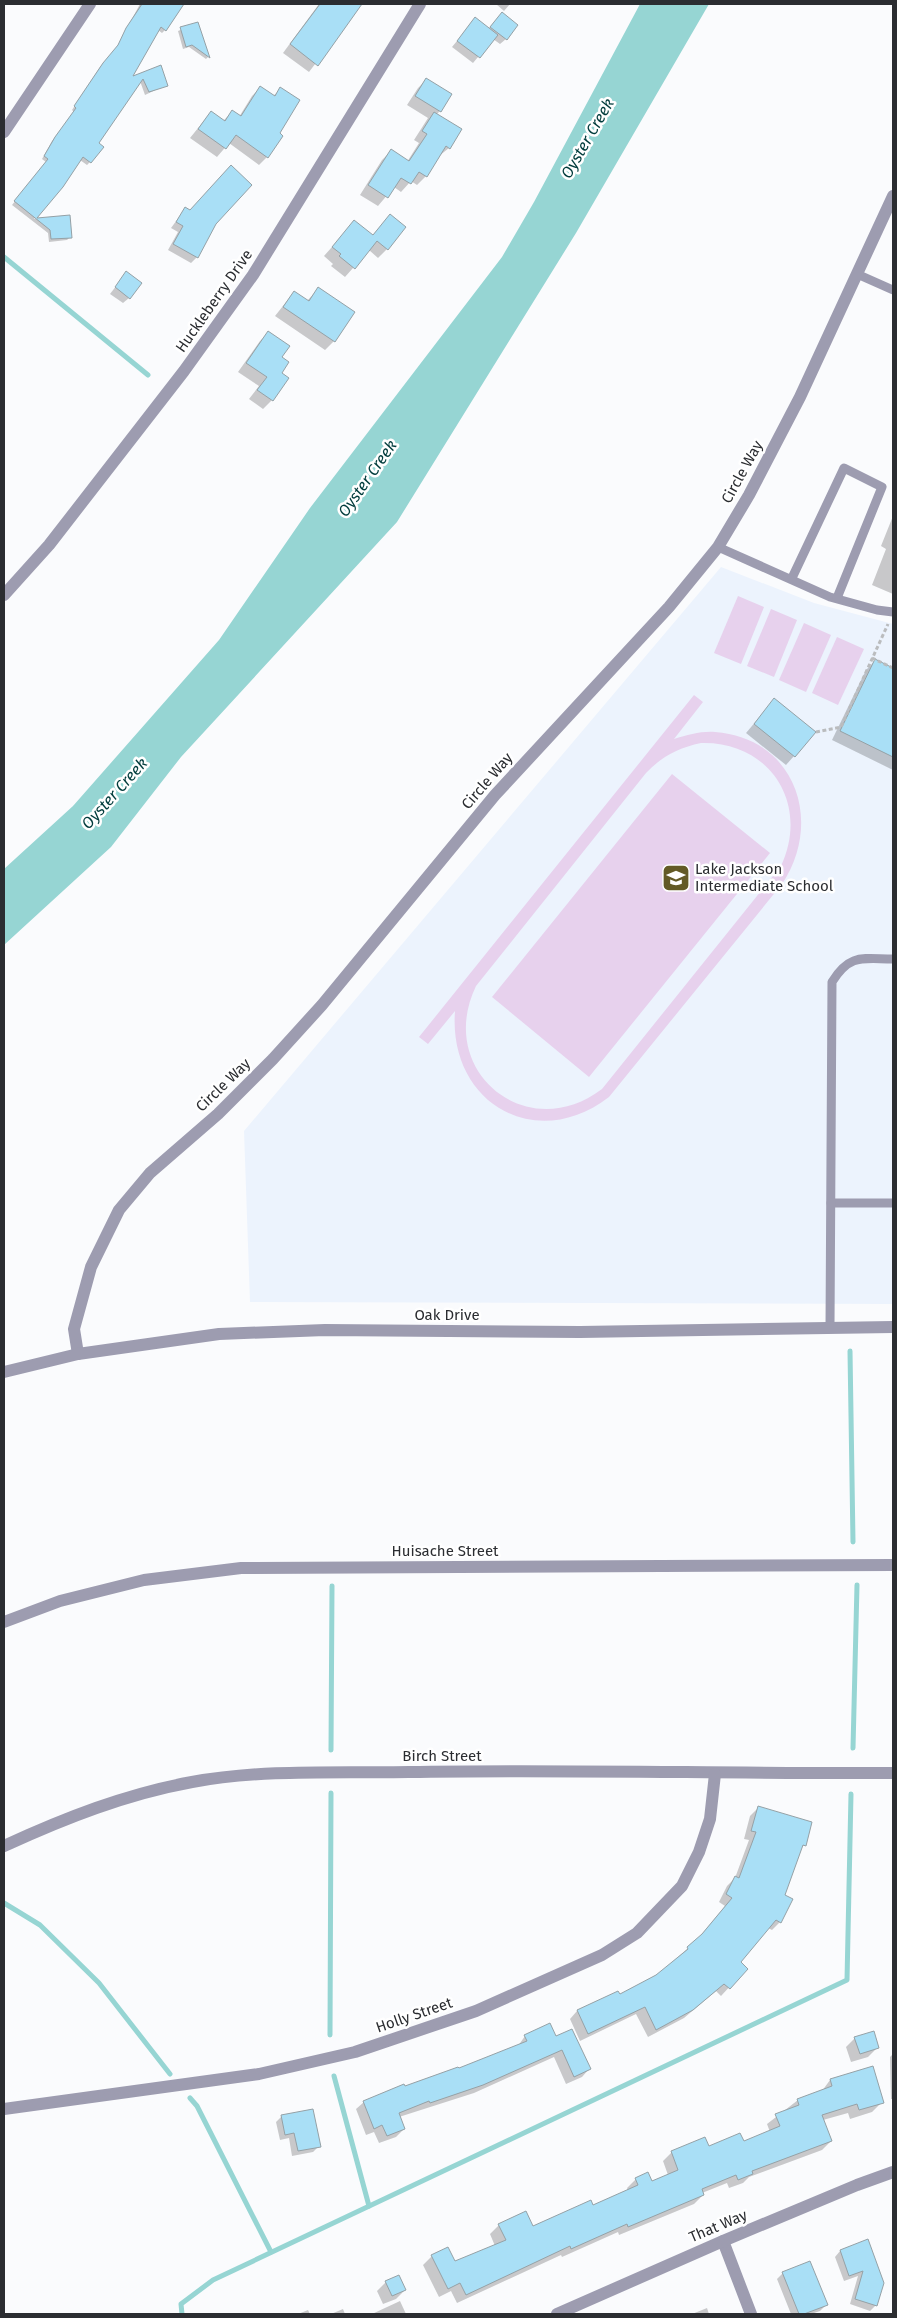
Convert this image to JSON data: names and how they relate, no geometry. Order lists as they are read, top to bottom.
{
  "streets": {
    "street": [
      "Huckleberry Drive",
      "Circle Way",
      "Oak Drive",
      "Huisache Street",
      "Birch Street",
      "Holly Street",
      "That Way"
    ]
  },
  "crossings": [
    ["Circle Way", "Oak Drive"],
    ["Birch Street", "Holly Street"]
  ],
  "water": ["Oyster Creek"],
  "places": {
    "school or university": ["Lake Jackson Intermediate School"]
  }
}
